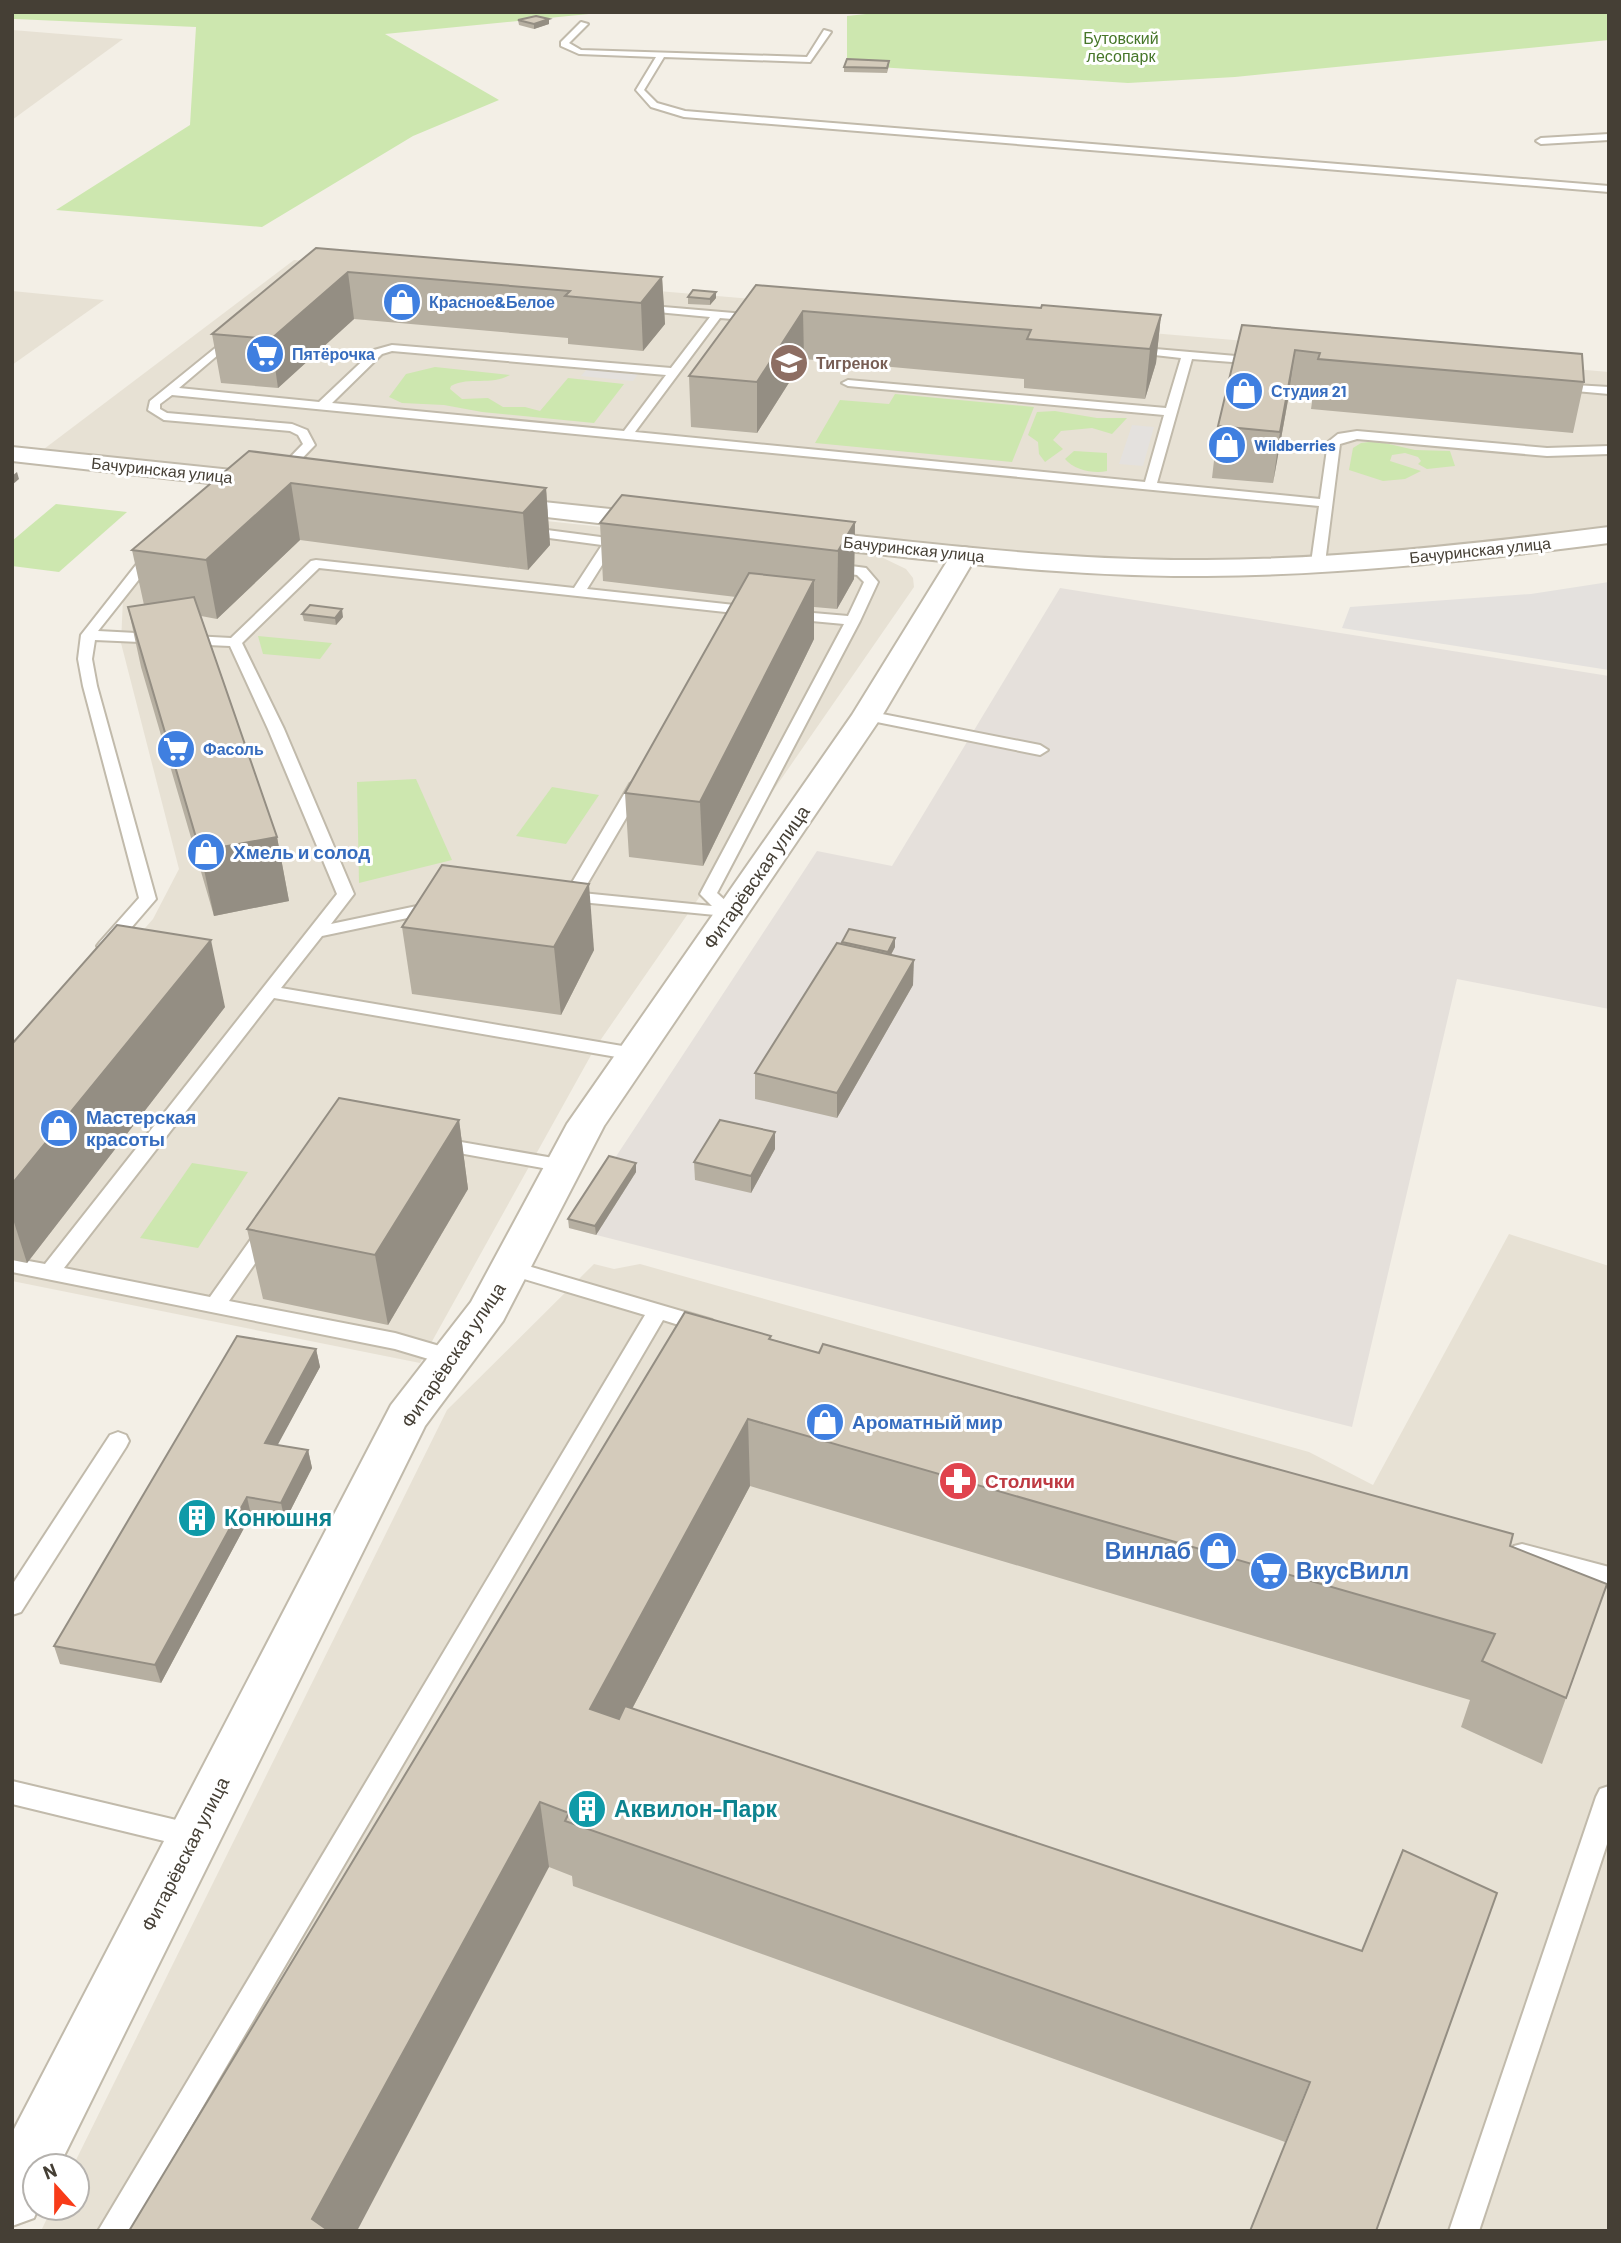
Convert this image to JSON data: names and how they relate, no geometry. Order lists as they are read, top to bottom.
{
  "streets": {
    "street": ["Бачуринская улица", "Фитарёвская улица"]
  },
  "crossings": [
    ["Бачуринская улица", "Фитарёвская улица"]
  ],
  "parks": ["Бутовский лесопарк"],
  "places": {
    "shop": [
      "Красное&Белое",
      "Студия 21",
      "Wildberries",
      "Хмель и солод",
      "Мастерская красоты",
      "Ароматный мир",
      "Винлаб"
    ],
    "supermarket": ["Пятёрочка", "Фасоль", "ВкусВилл"],
    "school or university": ["Тигренок"],
    "pharmacy": ["Столички"],
    "building": ["Конюшня", "Аквилон-Парк"]
  },
  "north": "top"
}
